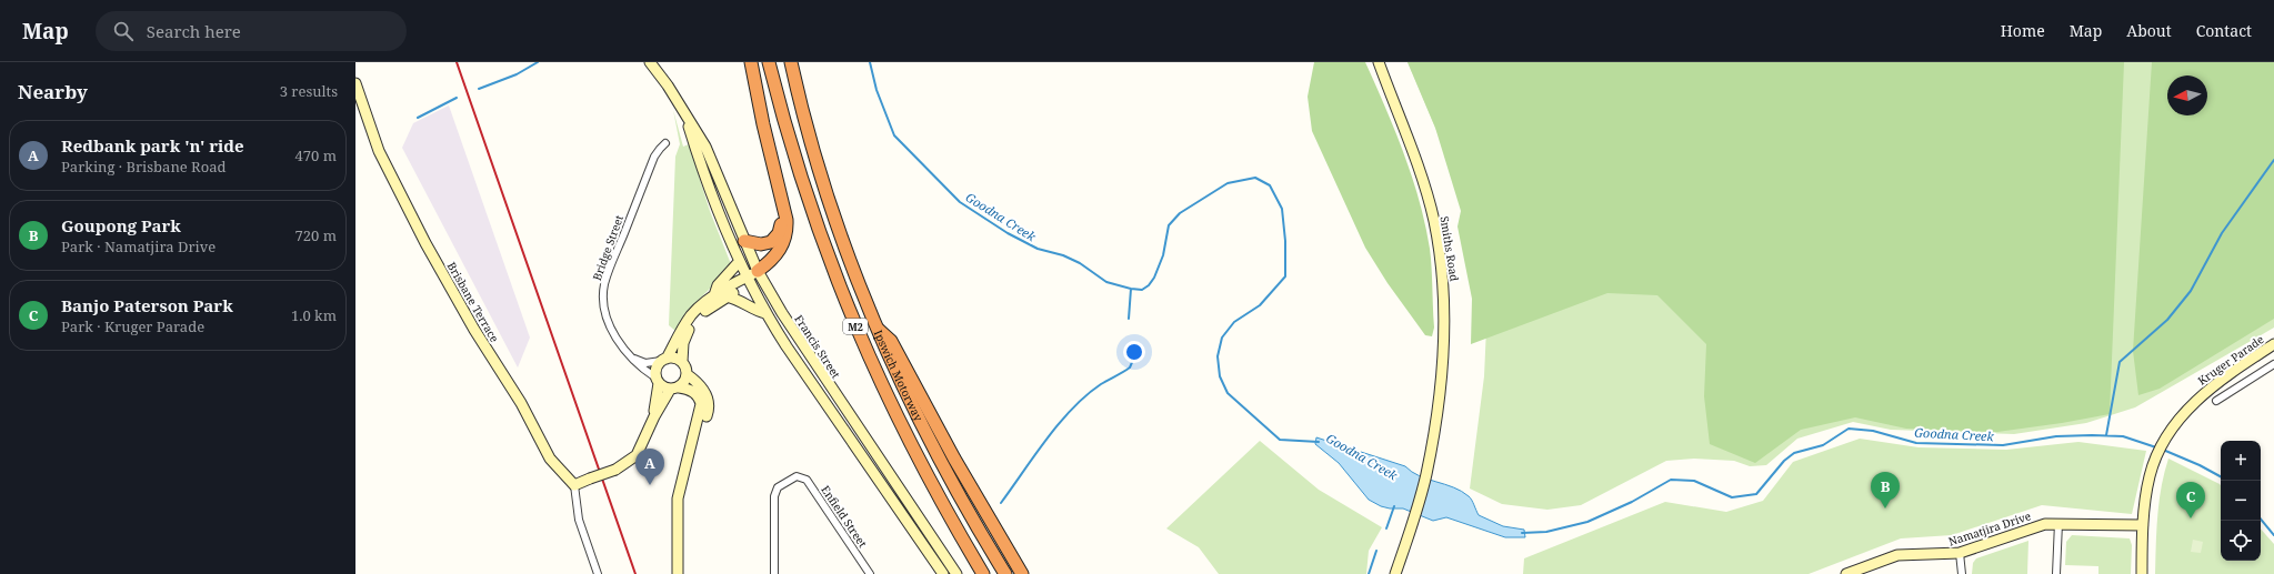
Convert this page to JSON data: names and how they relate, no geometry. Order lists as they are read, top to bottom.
{
  "streets": {
    "highway": ["M2", "Ipswich Motorway"],
    "main road": [
      "Smiths Road",
      "Brisbane Terrace",
      "Francis Street",
      "Kruger Parade",
      "Namatjira Drive"
    ],
    "street": ["Bridge Street", "Enfield Street"]
  },
  "crossings": [
    ["Kruger Parade", "Namatjira Drive"]
  ],
  "water": ["Goodna Creek"],
  "north": "left",
  "page": {
    "header": "Map",
    "search": "Search here",
    "nav": [
      "Home",
      "Map",
      "About",
      "Contact"
    ],
    "heading": ["Nearby", "3 results"],
    "list": [
      {
        "mark": "A",
        "name": "Redbank park 'n' ride",
        "note": "Parking · Brisbane Road",
        "value": "470 m"
      },
      {
        "mark": "B",
        "name": "Goupong Park",
        "note": "Park · Namatjira Drive",
        "value": "720 m"
      },
      {
        "mark": "C",
        "name": "Banjo Paterson Park",
        "note": "Park · Kruger Parade",
        "value": "1.0 km"
      }
    ],
    "map_buttons": ["+", "−"],
    "pins": ["A", "B", "C"]
  }
}
